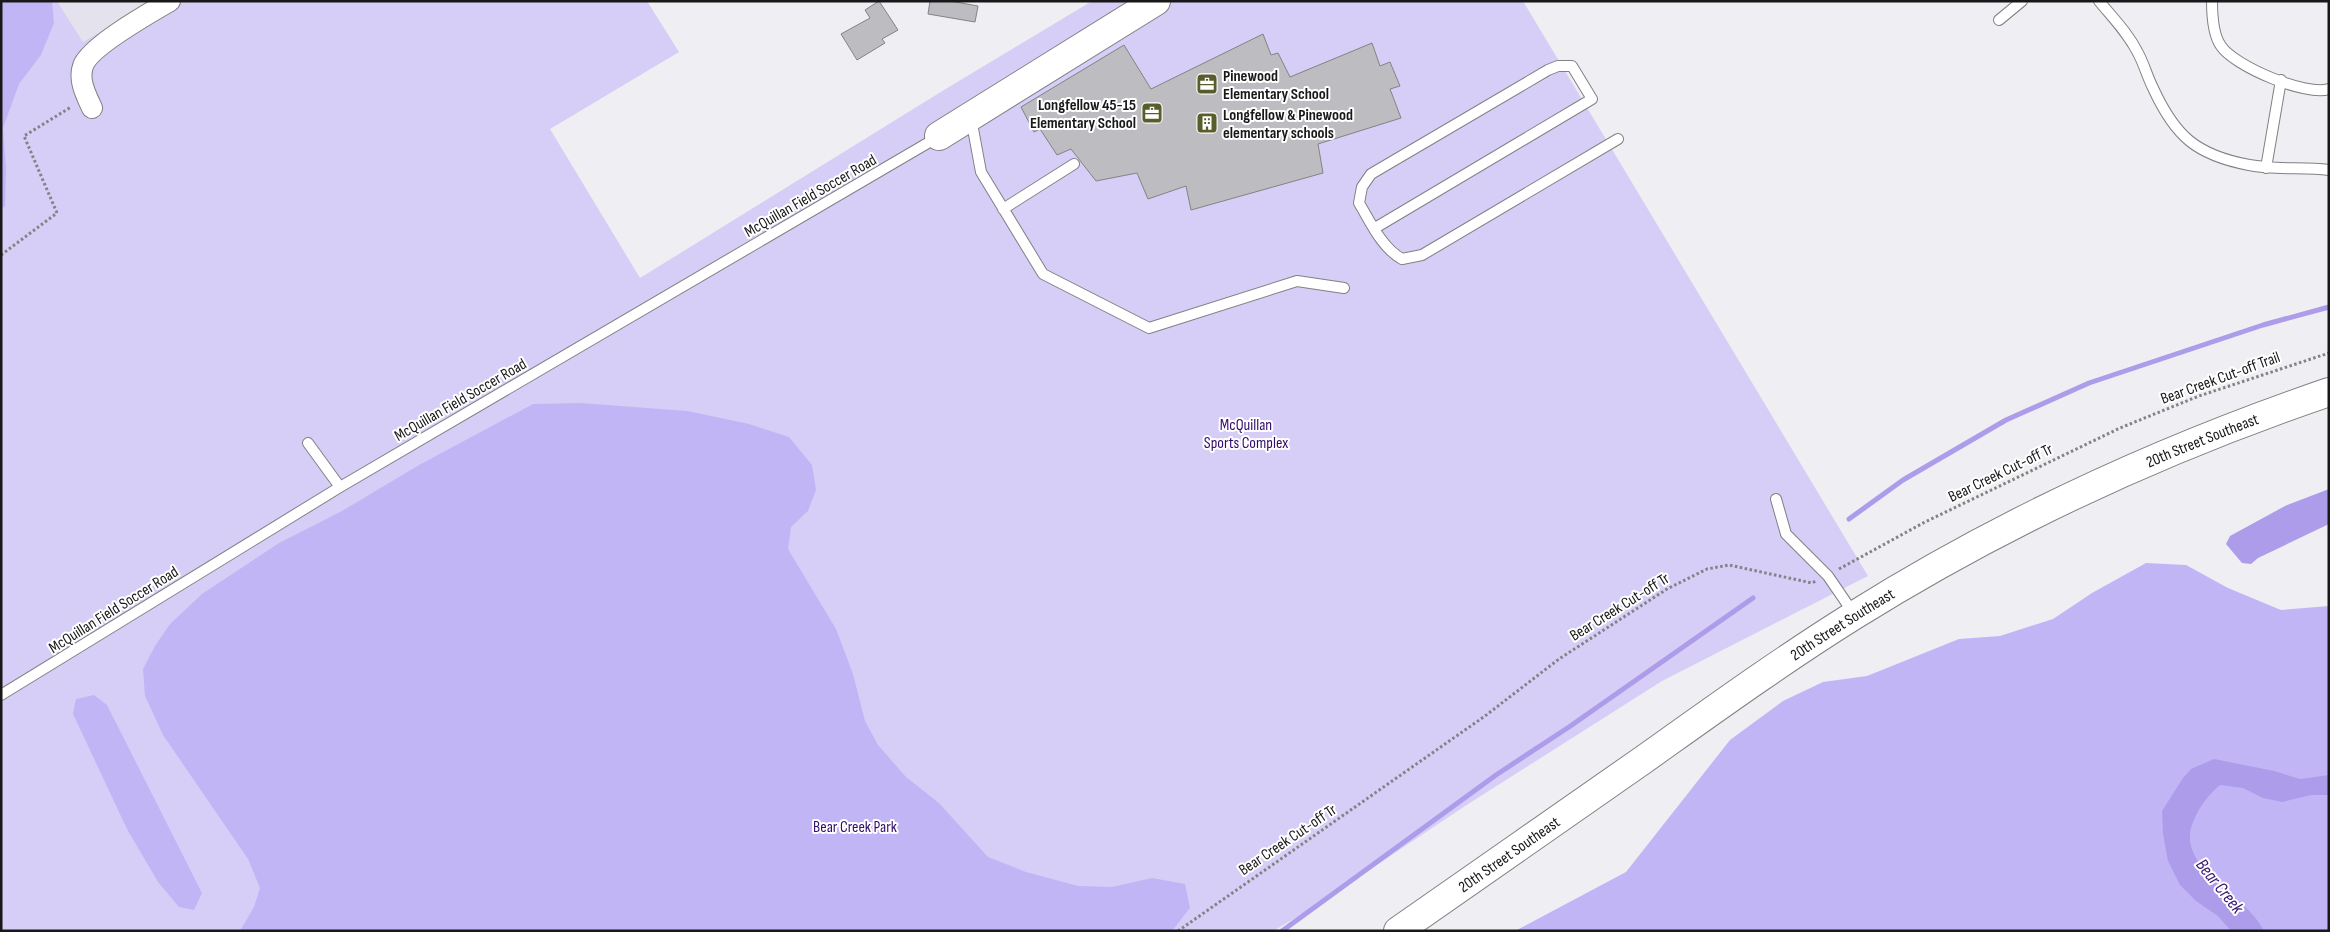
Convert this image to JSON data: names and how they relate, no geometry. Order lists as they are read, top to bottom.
{
  "streets": {
    "street": ["20th Street Southeast"],
    "lane": ["McQuillan Field Soccer Road"],
    "path": ["Bear Creek Cut-off Trail", "Bear Creek Cut-off Tr"]
  },
  "crossings": [
    ["Bear Creek Cut-off Trail", "Bear Creek Cut-off Tr"]
  ],
  "water": ["Bear Creek"],
  "parks": ["McQuillan Sports Complex", "Bear Creek Park"],
  "places": {
    "office": ["Pinewood Elementary School", "Longfellow 45-15 Elementary School"],
    "building": ["Longfellow & Pinewood elementary schools"]
  }
}
